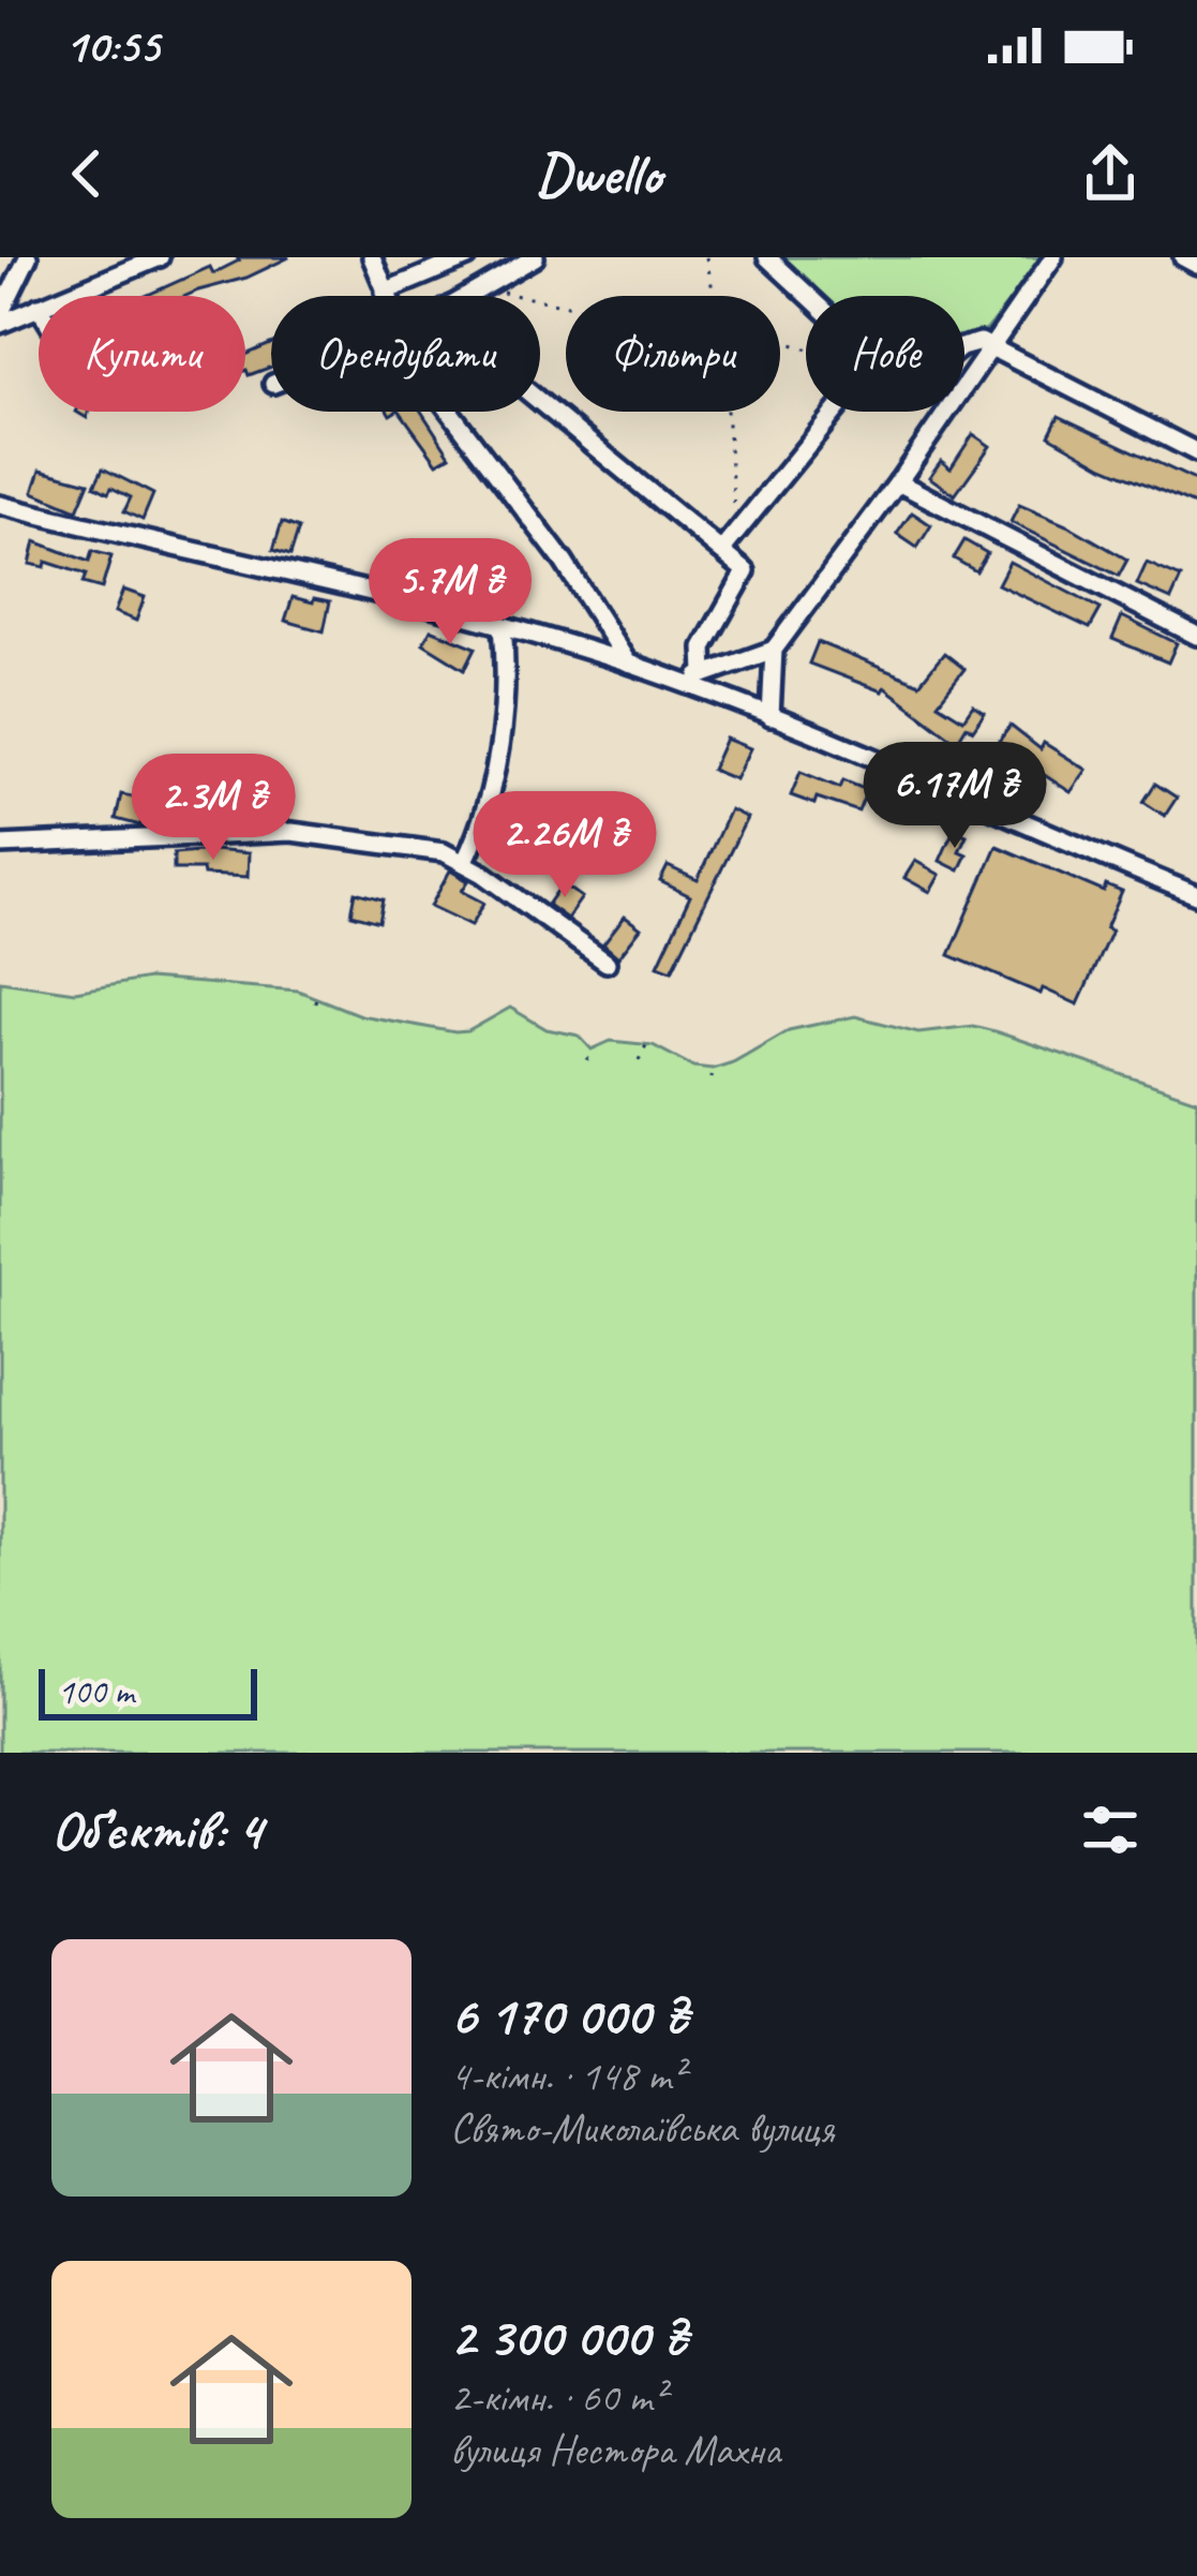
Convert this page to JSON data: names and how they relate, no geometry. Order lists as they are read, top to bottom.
{
  "scale_bar": "100 m",
  "page": {
    "status": "10:55",
    "header": "Dwello",
    "chip": [
      "Купити",
      "Орендувати",
      "Фільтри",
      "Нове"
    ],
    "price": [
      "5.7M ₴",
      "6.17M ₴",
      "2.3M ₴",
      "2.26M ₴"
    ],
    "scale": "100 m",
    "heading": "Об’єктів: 4",
    "list": [
      {
        "name": "6 170 000 ₴",
        "note": "4-кімн. · 148 m² · Свято-Миколаївська вулиця"
      },
      {
        "name": "2 300 000 ₴",
        "note": "2-кімн. · 60 m² · вулиця Нестора Махна"
      }
    ]
  }
}
